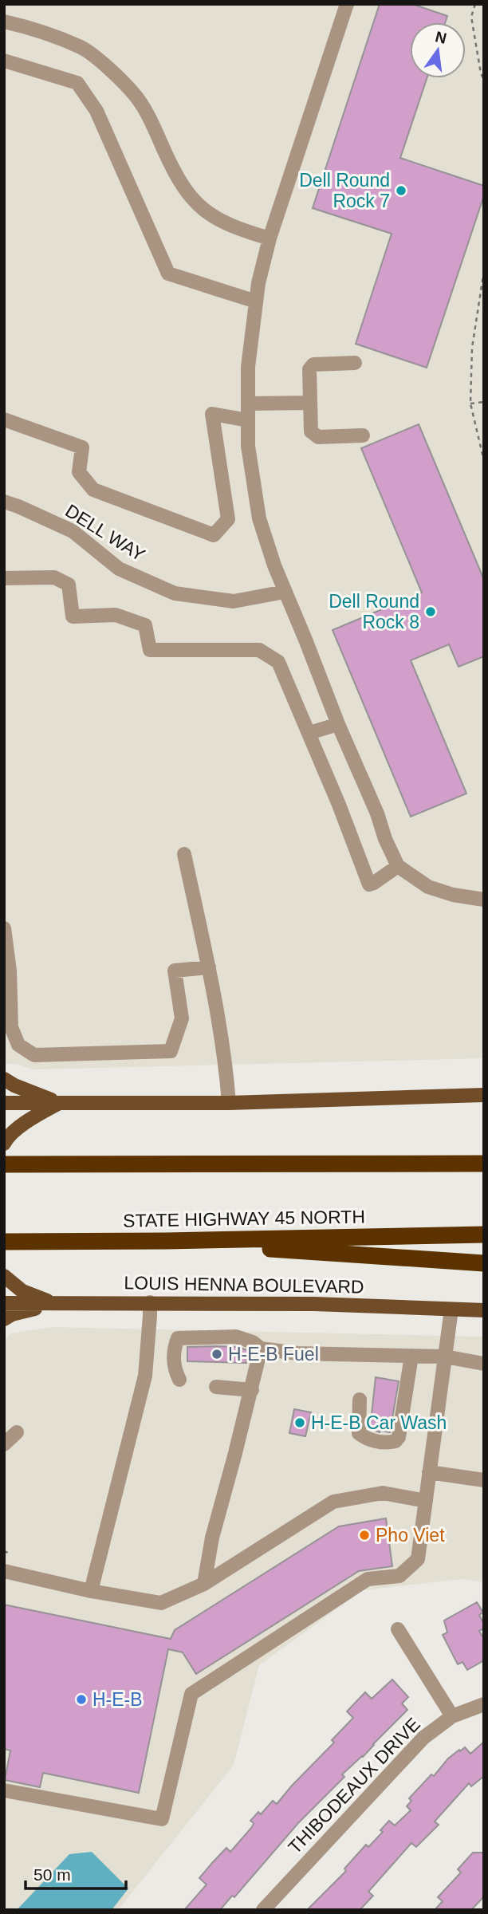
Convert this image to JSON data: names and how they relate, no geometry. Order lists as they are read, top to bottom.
{
  "streets": {
    "highway": ["STATE HIGHWAY 45 NORTH"],
    "main road": ["LOUIS HENNA BOULEVARD"],
    "street": ["DELL WAY", "THIBODEAUX DRIVE"]
  },
  "places": [
    "Dell Round Rock 7",
    "Dell Round Rock 8",
    "H-E-B Fuel",
    "H-E-B Car Wash",
    "Pho Viet",
    "H-E-B"
  ],
  "scale_bar": "50 m",
  "north": "top"
}
